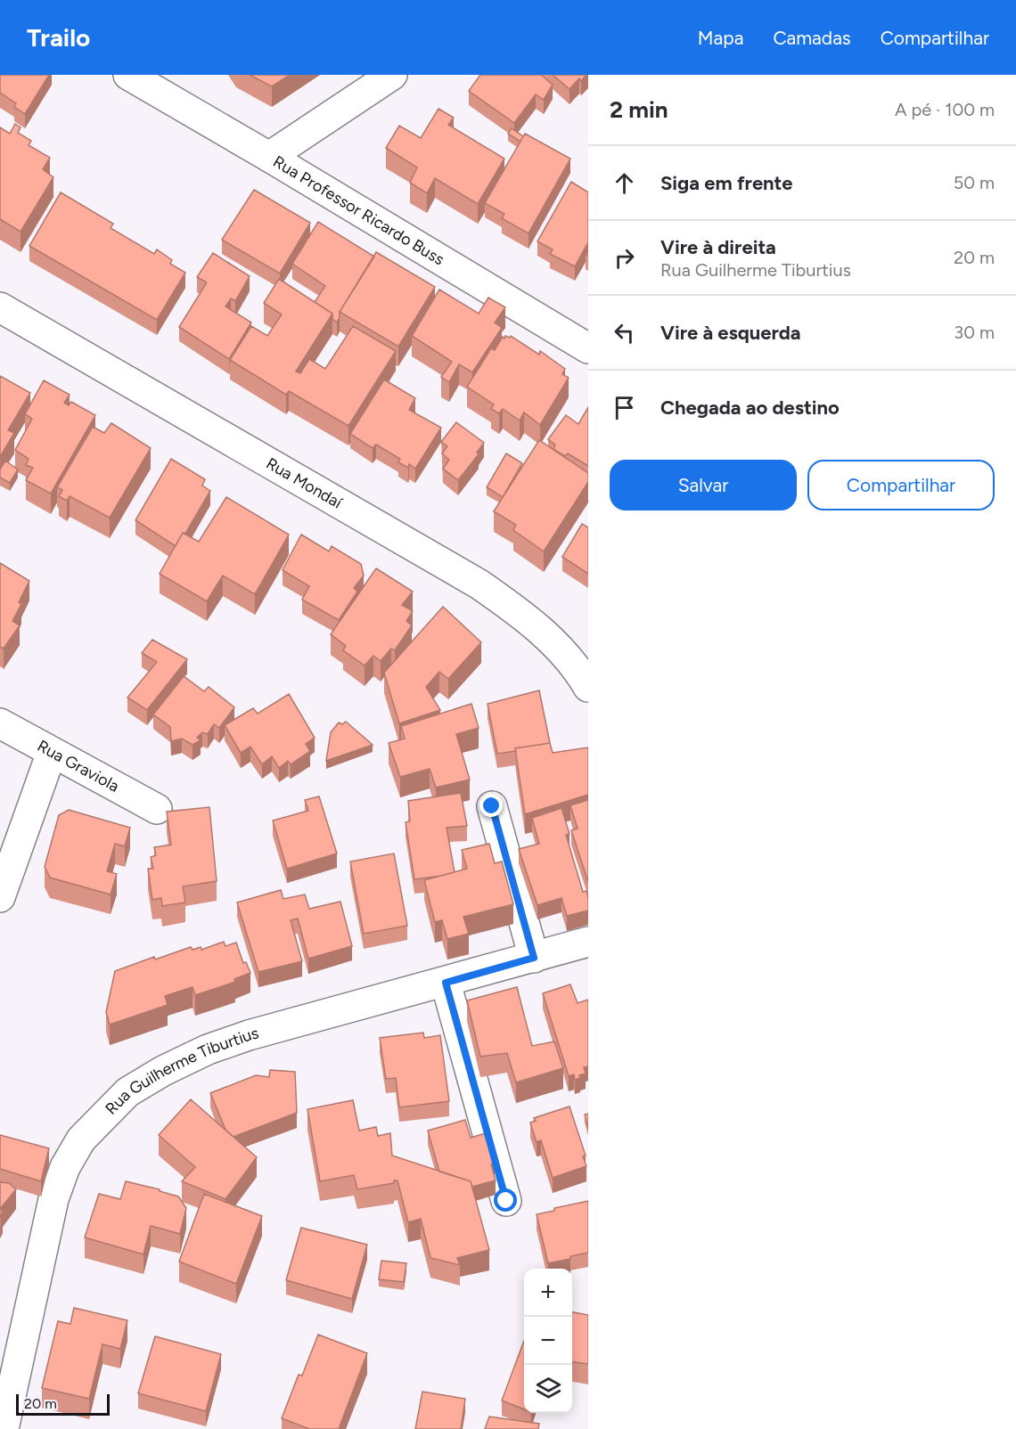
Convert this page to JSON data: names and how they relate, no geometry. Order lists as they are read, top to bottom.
{
  "streets": {
    "street": [
      "Rua Professor Ricardo Buss",
      "Rua Mondaí",
      "Rua Graviola",
      "Rua Guilherme Tiburtius"
    ]
  },
  "scale_bar": "20 m",
  "page": {
    "header": "Trailo",
    "nav": ["Mapa", "Camadas", "Compartilhar"],
    "heading": ["2 min", "A pé · 100 m"],
    "list": [
      ["Siga em frente", "50 m"],
      ["Vire à direita", "Rua Guilherme Tiburtius", "20 m"],
      ["Vire à esquerda", "30 m"],
      "Chegada ao destino"
    ],
    "buttons": ["Salvar", "Compartilhar"],
    "map_buttons": ["+", "−"],
    "scale": "20 m"
  }
}
